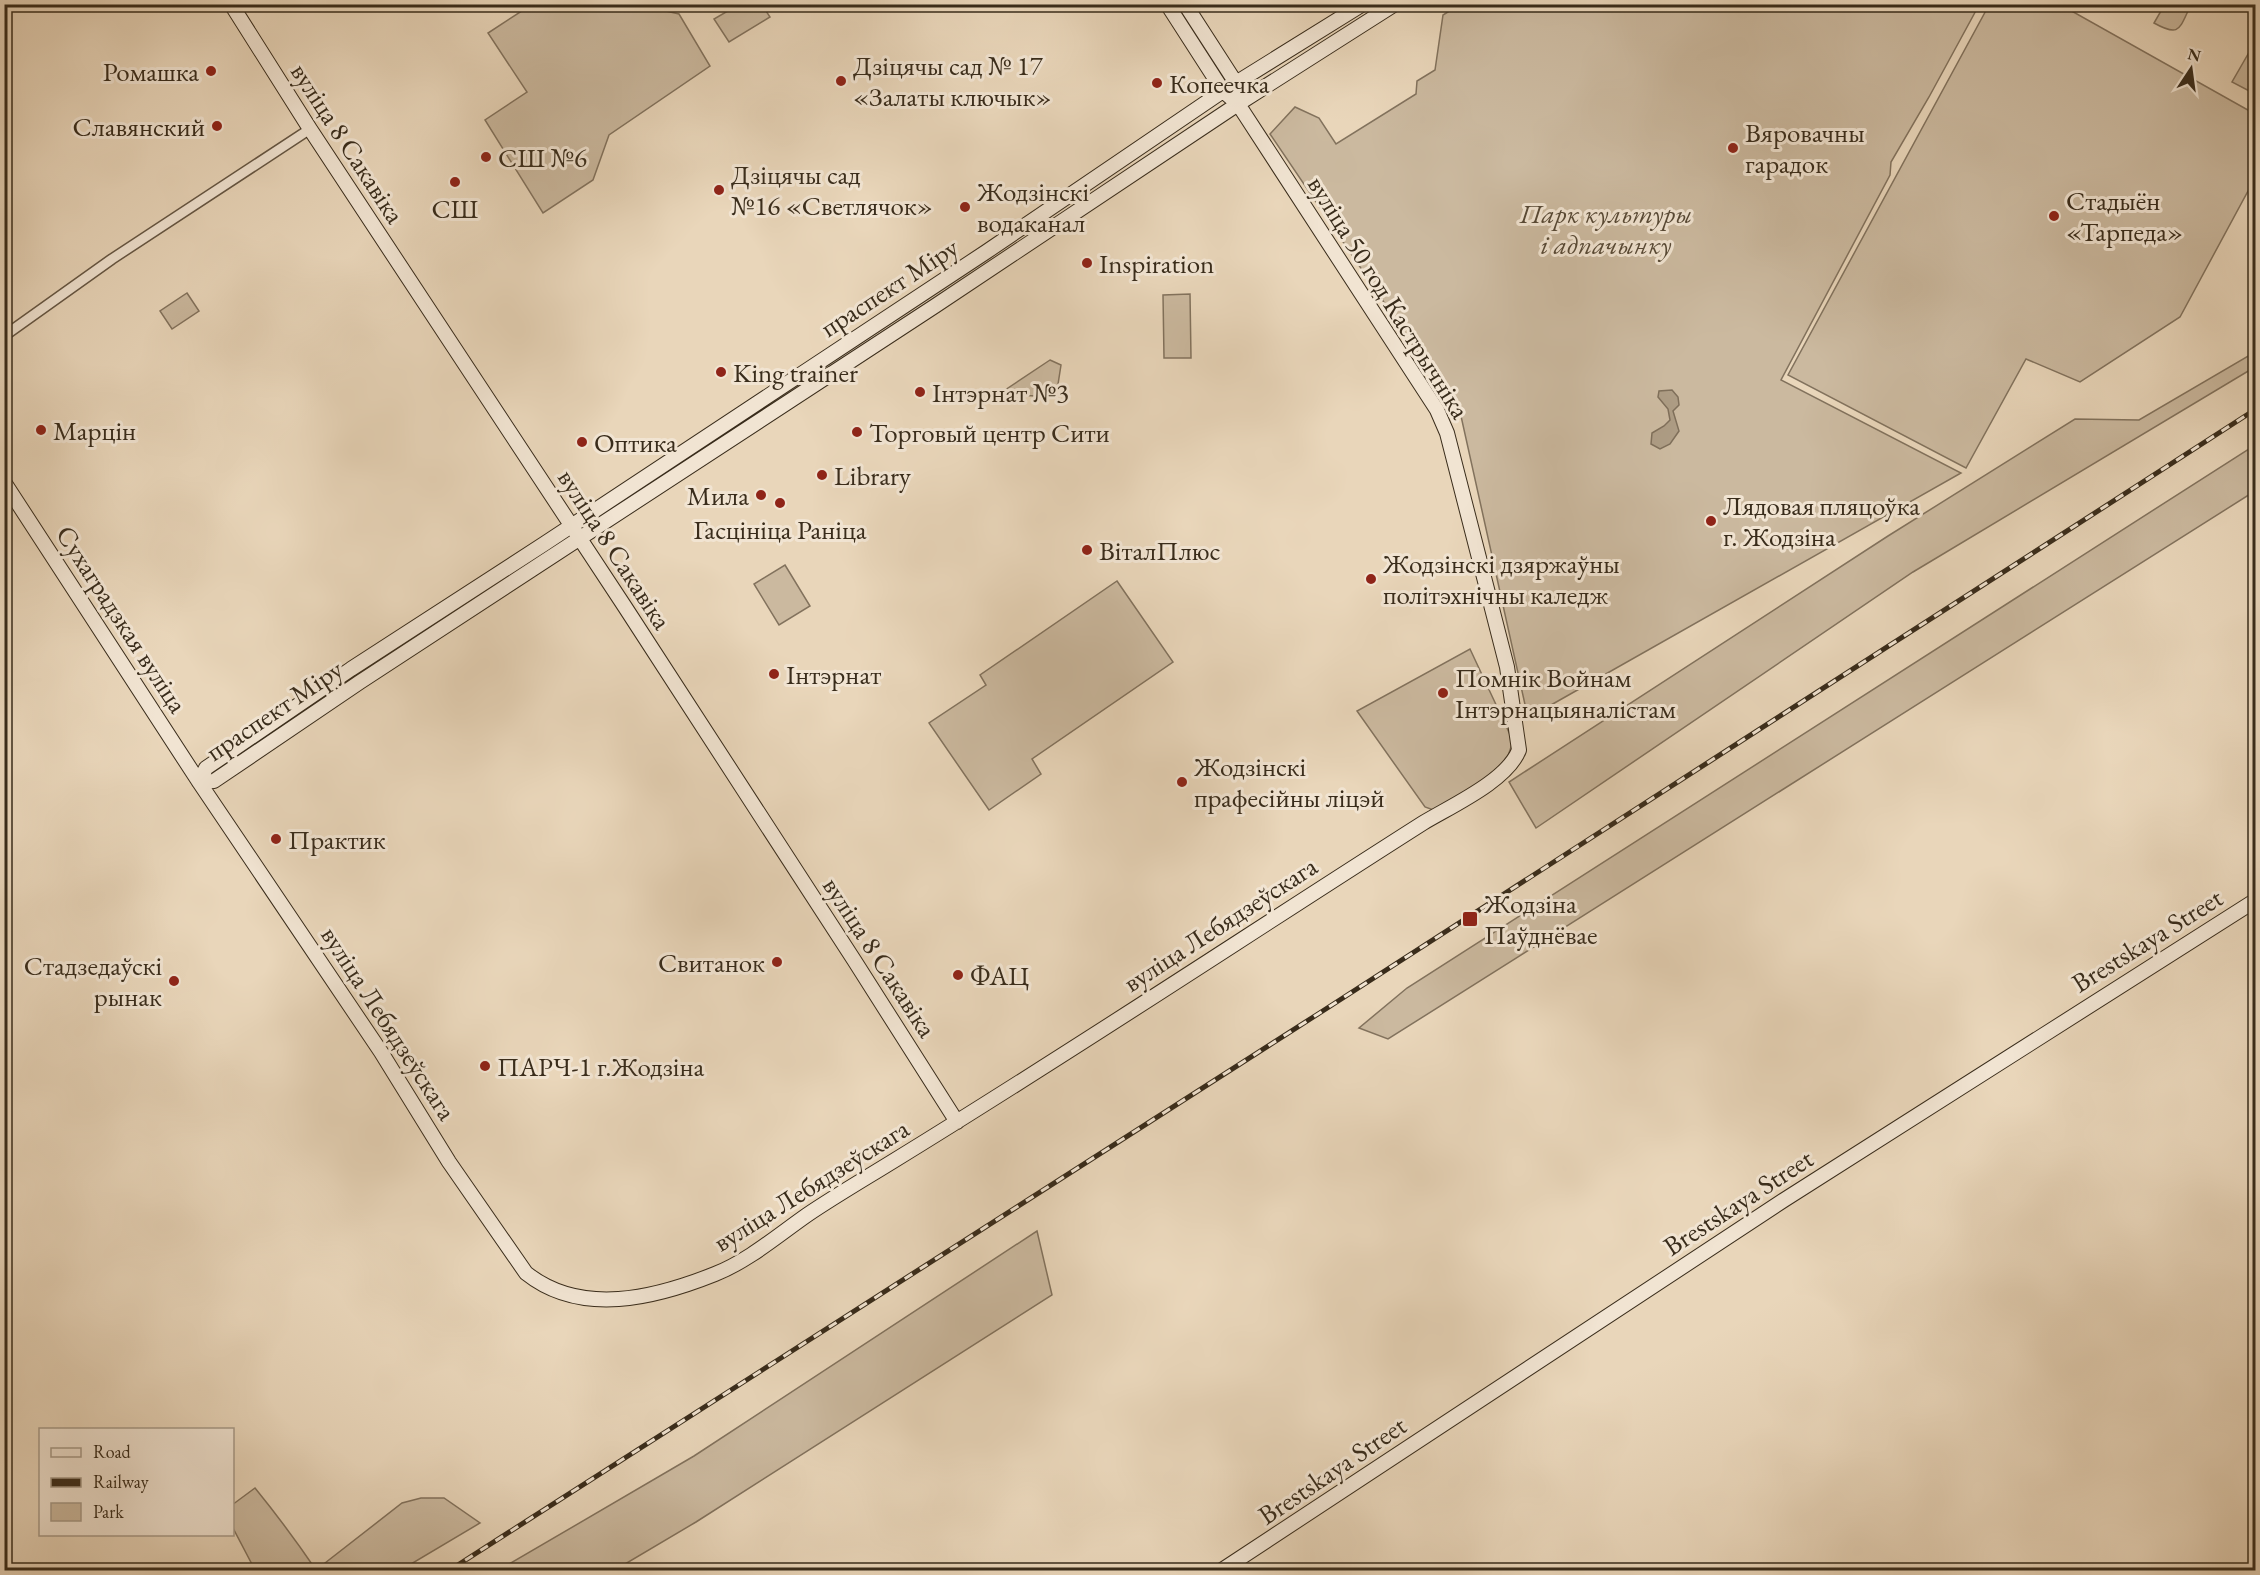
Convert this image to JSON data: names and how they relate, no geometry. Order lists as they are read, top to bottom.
{
  "streets": {
    "main road": [
      "вуліца 8 Сакавіка",
      "праспект Міру",
      "вуліца 50 год Кастрычніка",
      "Сухаградзкая вуліца",
      "вуліца Лебядзеўскага",
      "Brestskaya Street"
    ]
  },
  "crossings": [
    ["вуліца 8 Сакавіка", "праспект Міру"],
    ["вуліца 8 Сакавіка", "вуліца Лебядзеўскага"],
    ["праспект Міру", "вуліца 50 год Кастрычніка"],
    ["праспект Міру", "Сухаградзкая вуліца"],
    ["праспект Міру", "вуліца Лебядзеўскага"],
    ["вуліца 50 год Кастрычніка", "вуліца Лебядзеўскага"],
    ["Сухаградзкая вуліца", "вуліца Лебядзеўскага"]
  ],
  "parks": ["Парк культуры і адпачынку"],
  "places": {
    "other": [
      "Ромашка",
      "Дзіцячы сад № 17 «Залаты ключык»",
      "Копеечка",
      "Славянский",
      "Вяровачны гарадок",
      "СШ №6",
      "СШ",
      "Дзіцячы сад №16 «Светлячок»",
      "Жодзінскі водаканал",
      "Стадыён «Тарпеда»",
      "Inspiration",
      "King trainer",
      "Інтэрнат №3",
      "Марцін",
      "Торговый центр Сити",
      "Оптика",
      "Library",
      "Мила",
      "Гасцініца Раніца",
      "Лядовая пляцоўка г. Жодзіна",
      "ВіталПлюс",
      "Жодзінскі дзяржаўны політэхнічны каледж",
      "Інтэрнат",
      "Помнік Войнам Інтэрнацыяналістам",
      "Жодзінскі прафесійны ліцэй",
      "Практик",
      "Свитанок",
      "ФАЦ",
      "Стадзедаўскі рынак",
      "ПАРЧ-1 г.Жодзіна"
    ],
    "transit": ["Жодзіна Паўднёвае"]
  },
  "legend": ["Road", "Railway", "Park"],
  "north": "top"
}
